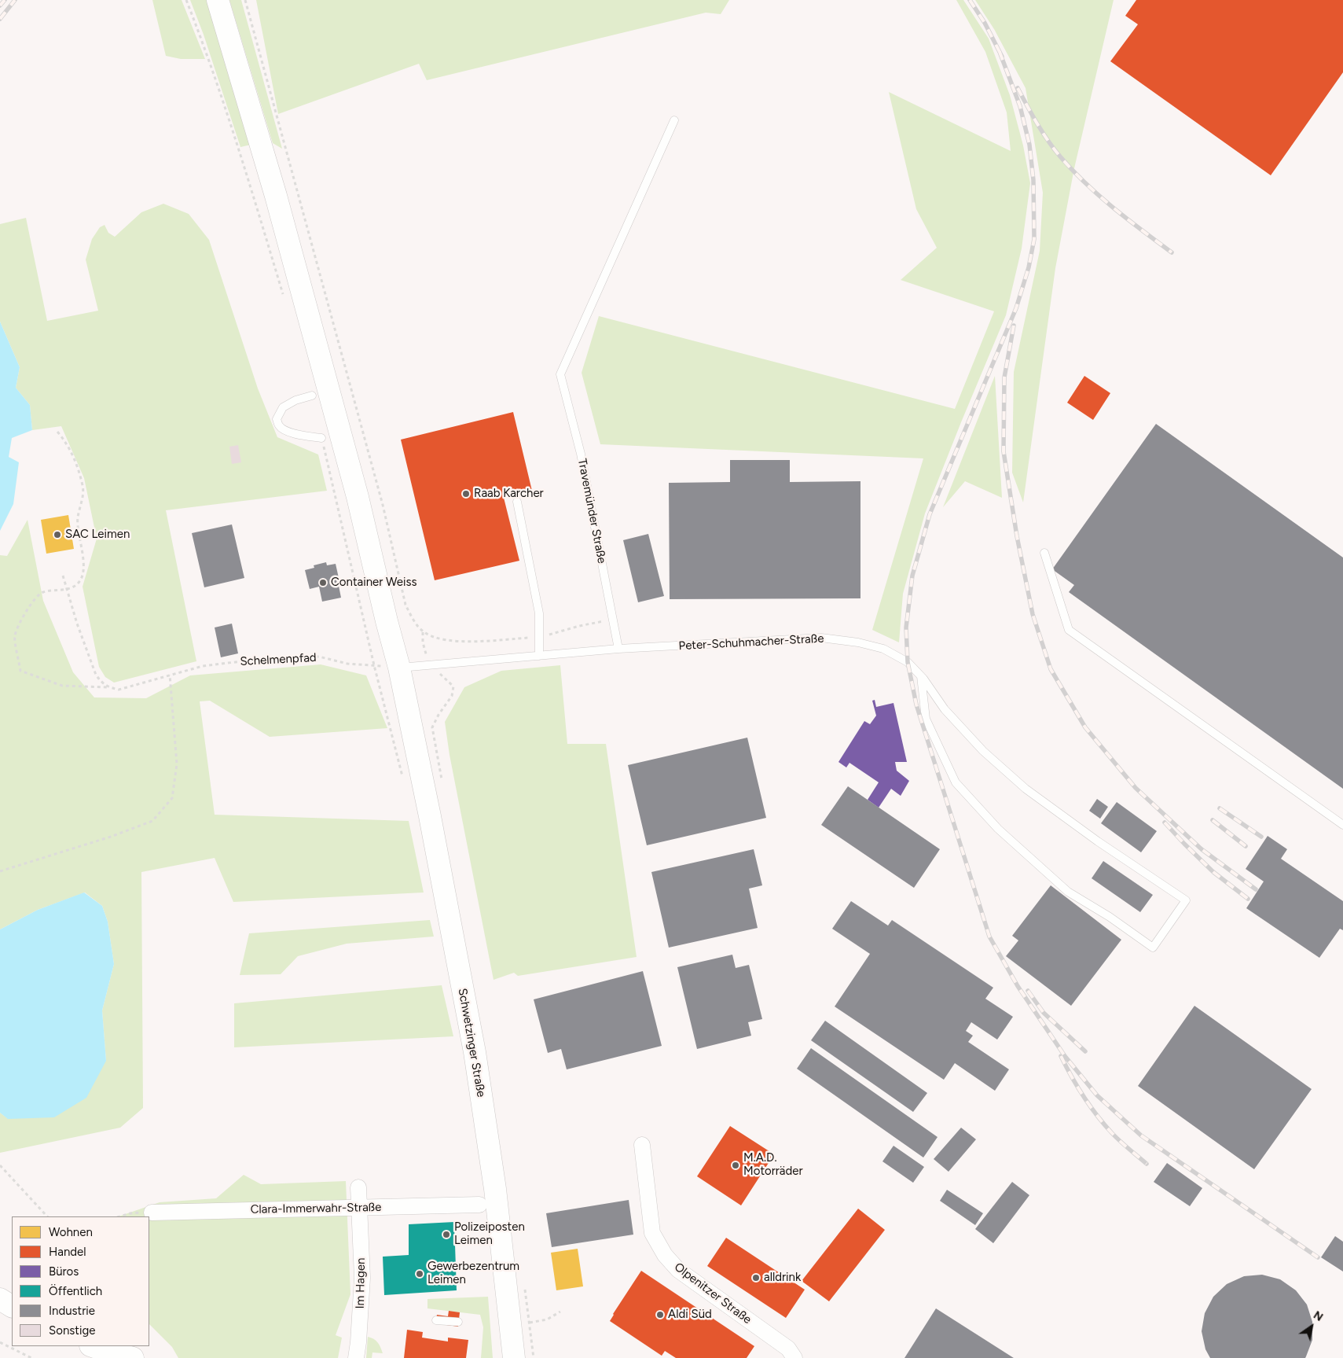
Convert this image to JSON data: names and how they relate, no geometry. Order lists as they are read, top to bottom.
{
  "streets": {
    "main road": ["Schwetzinger Straße"],
    "street": ["Clara-Immerwahr-Straße", "Im Hagen", "Olpenitzer Straße"],
    "lane": ["Travemünder Straße", "Peter-Schuhmacher-Straße"],
    "path": ["Schelmenpfad"]
  },
  "crossings": [
    ["Travemünder Straße", "Peter-Schuhmacher-Straße"],
    ["Peter-Schuhmacher-Straße", "Schelmenpfad"],
    ["Peter-Schuhmacher-Straße", "Schwetzinger Straße"],
    ["Schelmenpfad", "Schwetzinger Straße"],
    ["Clara-Immerwahr-Straße", "Im Hagen"]
  ],
  "places": [
    "Raab Karcher",
    "SAC Leimen",
    "Container Weiss",
    "M.A.D. Motorräder",
    "Polizeiposten Leimen",
    "Gewerbezentrum Leimen",
    "alldrink",
    "Aldi Süd"
  ],
  "legend": [
    "Wohnen",
    "Handel",
    "Büros",
    "Öffentlich",
    "Industrie",
    "Sonstige"
  ],
  "north": "top right"
}
